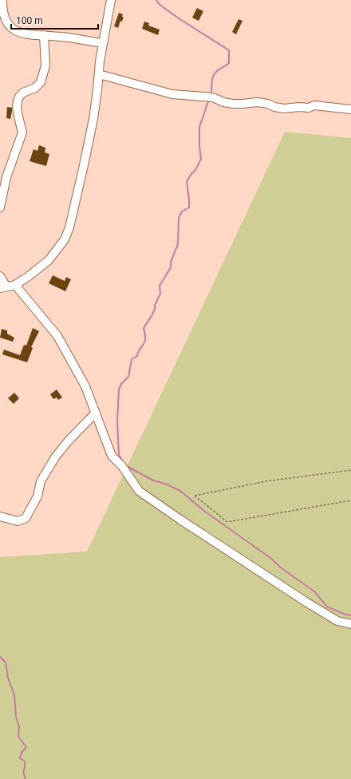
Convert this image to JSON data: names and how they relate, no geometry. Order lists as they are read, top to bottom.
{
  "scale_bar": "100 m"
}
